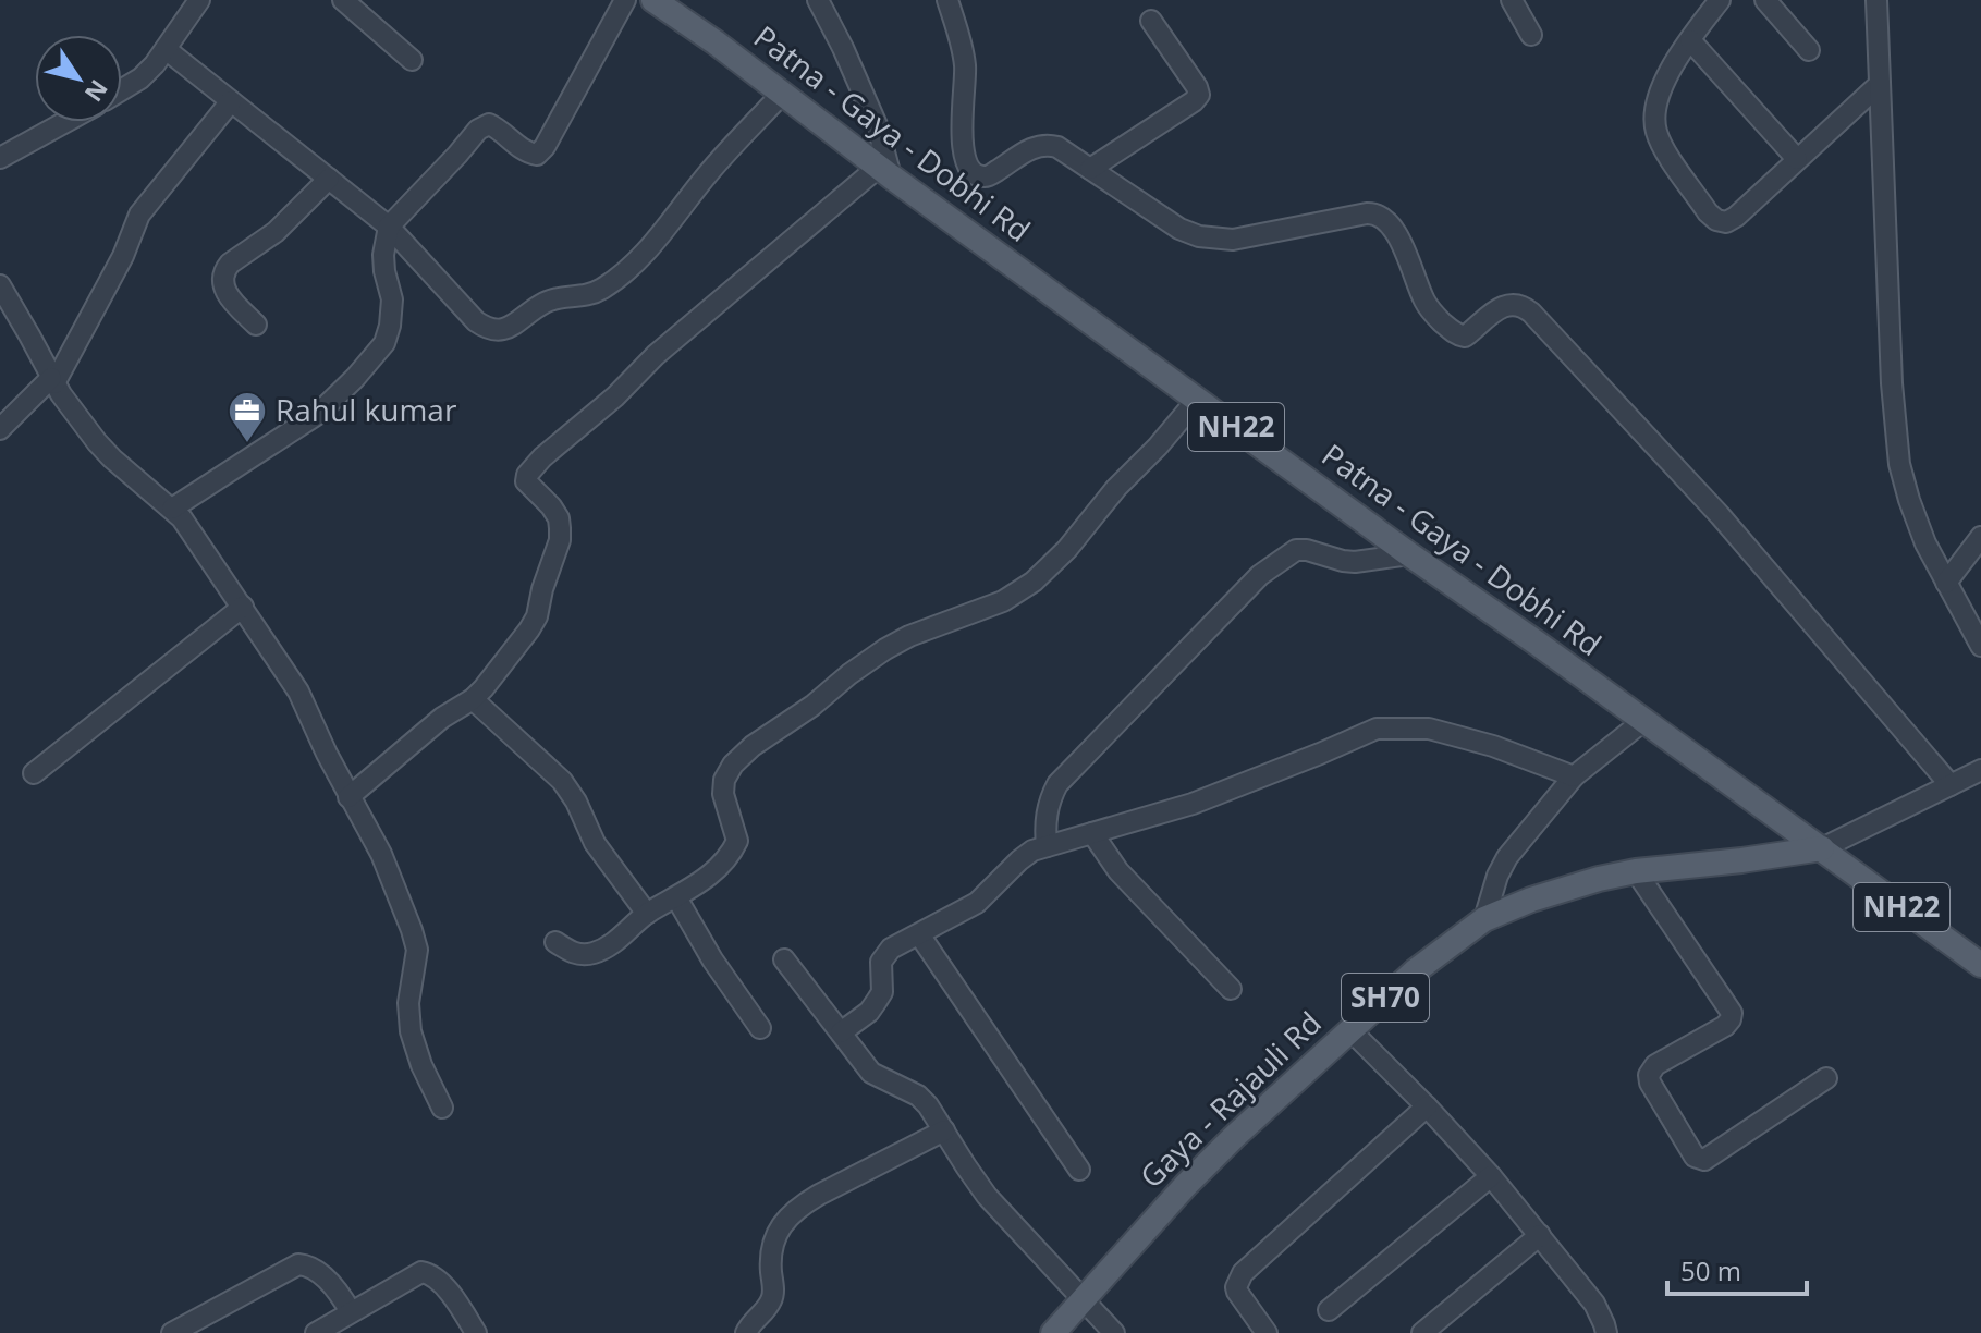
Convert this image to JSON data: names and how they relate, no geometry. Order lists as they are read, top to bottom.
{
  "streets": {
    "main road": [
      "Patna - Gaya - Dobhi Rd",
      "NH22",
      "SH70",
      "Gaya - Rajauli Rd"
    ]
  },
  "crossings": [
    ["Patna - Gaya - Dobhi Rd", "Gaya - Rajauli Rd"]
  ],
  "places": {
    "office": ["Rahul kumar"]
  },
  "scale_bar": "50 m",
  "north": "bottom right"
}
